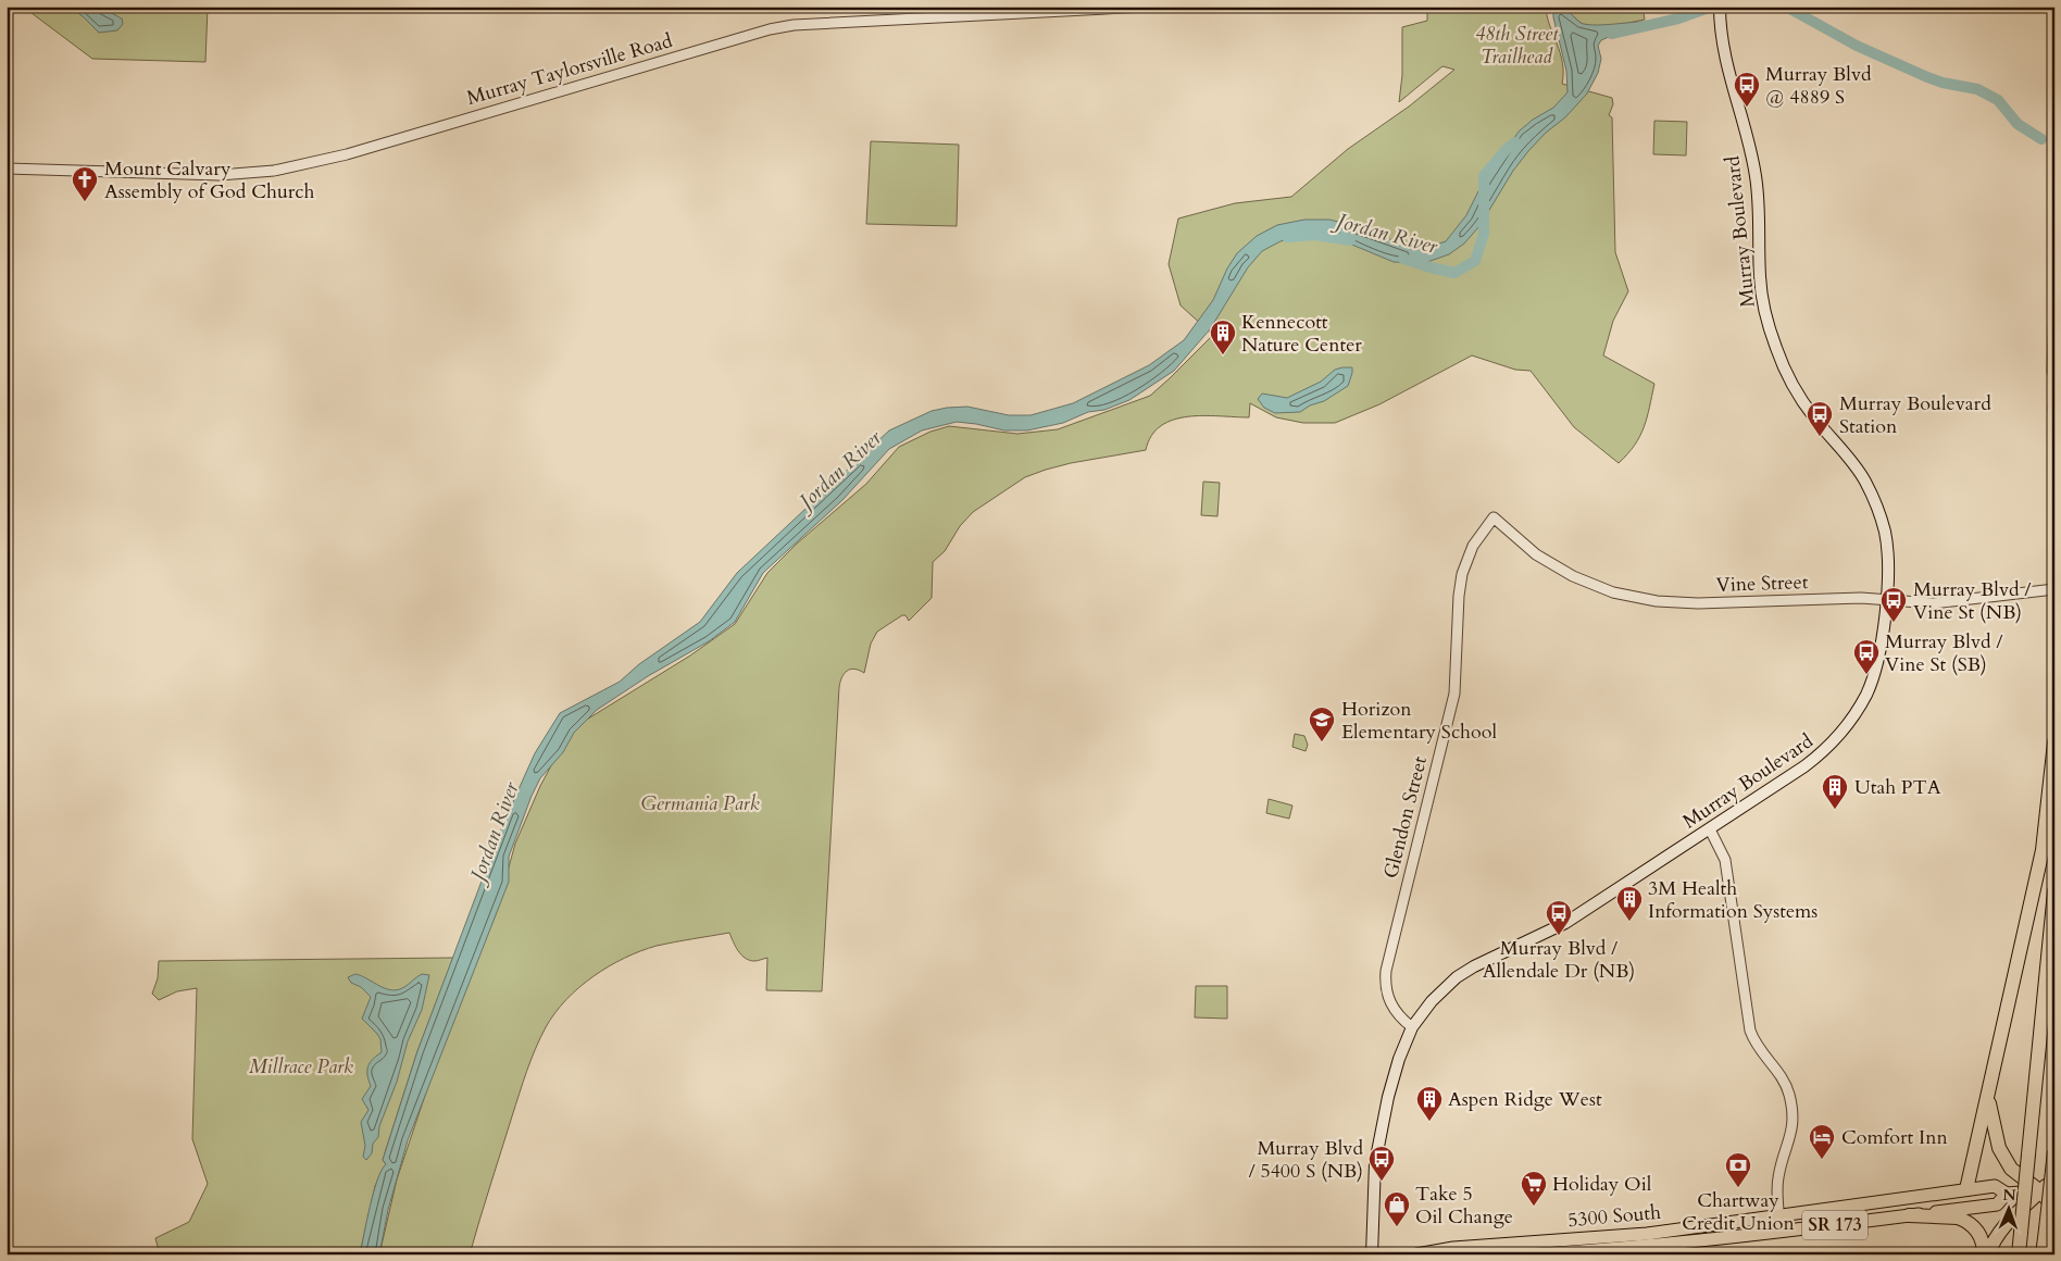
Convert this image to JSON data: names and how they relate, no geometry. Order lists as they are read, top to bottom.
{
  "streets": {
    "main road": ["Murray Boulevard", "5300 South", "SR 173"],
    "street": ["Murray Taylorsville Road", "Vine Street", "Glendon Street"]
  },
  "crossings": [
    ["Murray Boulevard", "Vine Street"],
    ["Murray Boulevard", "Glendon Street"],
    ["Vine Street", "Glendon Street"]
  ],
  "water": ["Jordan River"],
  "parks": ["48th Street Trailhead", "Germania Park", "Millrace Park"],
  "places": {
    "bus stop": [
      "Murray Blvd @ 4889 S",
      "Murray Boulevard Station",
      "Murray Blvd / Vine St (NB)",
      "Murray Blvd / Vine St (SB)",
      "Murray Blvd / Allendale Dr (NB)",
      "Murray Blvd / 5400 S (NB)"
    ],
    "church": ["Mount Calvary Assembly of God Church"],
    "building": [
      "Kennecott Nature Center",
      "Utah PTA",
      "3M Health Information Systems",
      "Aspen Ridge West"
    ],
    "school or university": ["Horizon Elementary School"],
    "hotel": ["Comfort Inn"],
    "bank": ["Chartway Credit Union"],
    "supermarket": ["Holiday Oil"],
    "shop": ["Take 5 Oil Change"]
  },
  "north": "top"
}
